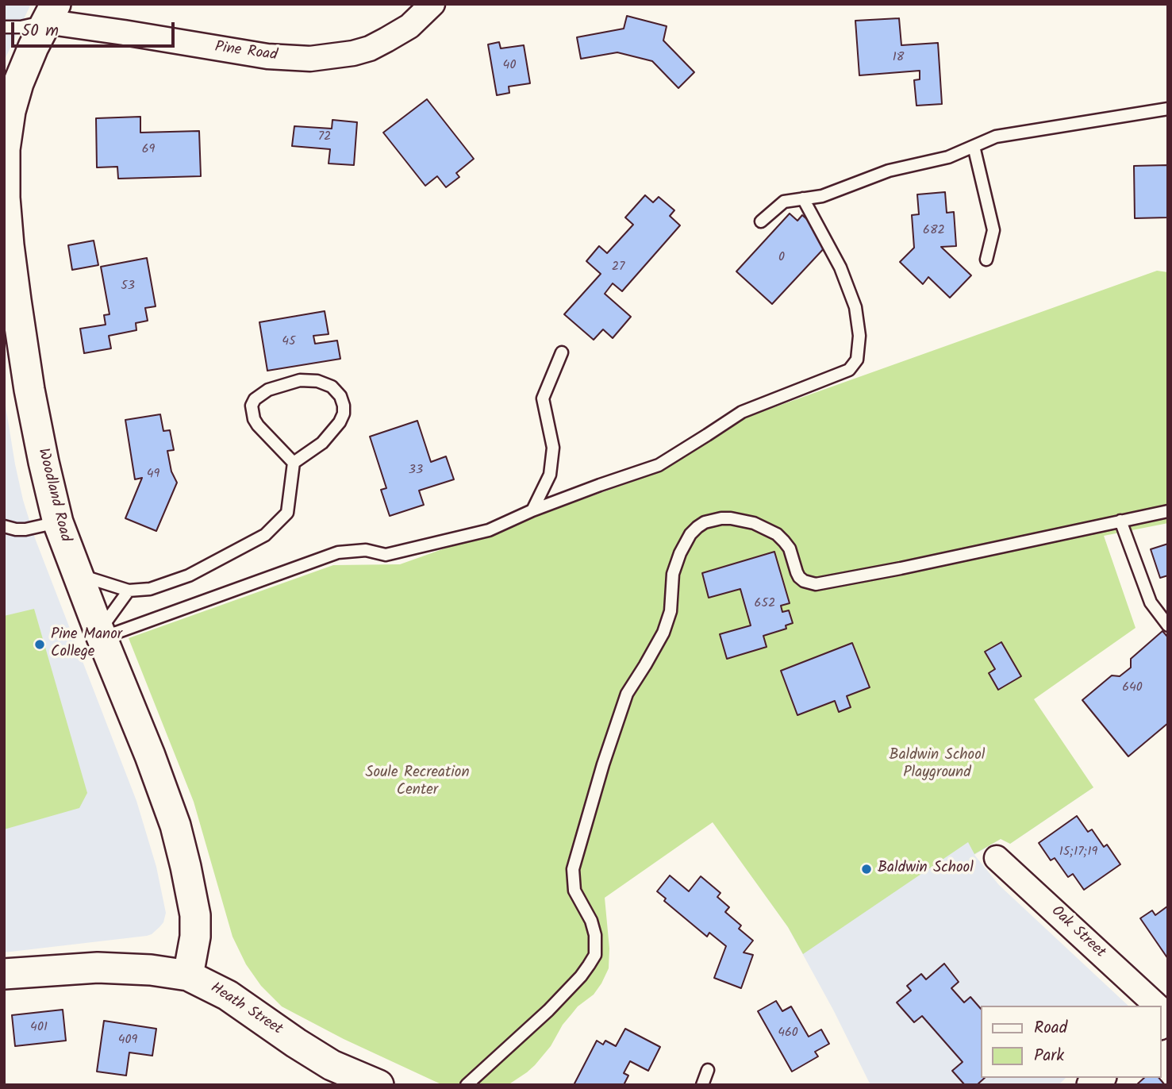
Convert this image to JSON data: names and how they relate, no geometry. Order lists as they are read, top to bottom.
{
  "streets": {
    "street": [
      "Pine Road",
      "Woodland Road",
      "Oak Street",
      "Heath Street"
    ]
  },
  "crossings": [
    ["Pine Road", "Woodland Road"],
    ["Woodland Road", "Heath Street"]
  ],
  "parks": ["Baldwin School Playground", "Soule Recreation Center"],
  "places": ["Pine Manor College", "Baldwin School"],
  "house_numbers": [
    "18",
    "40",
    "72",
    "69",
    "682",
    "0",
    "27",
    "53",
    "45",
    "33",
    "49",
    "652",
    "640",
    "15;17;19",
    "401",
    "460",
    "409"
  ],
  "legend": ["Road", "Park"],
  "scale_bar": "50 m"
}
